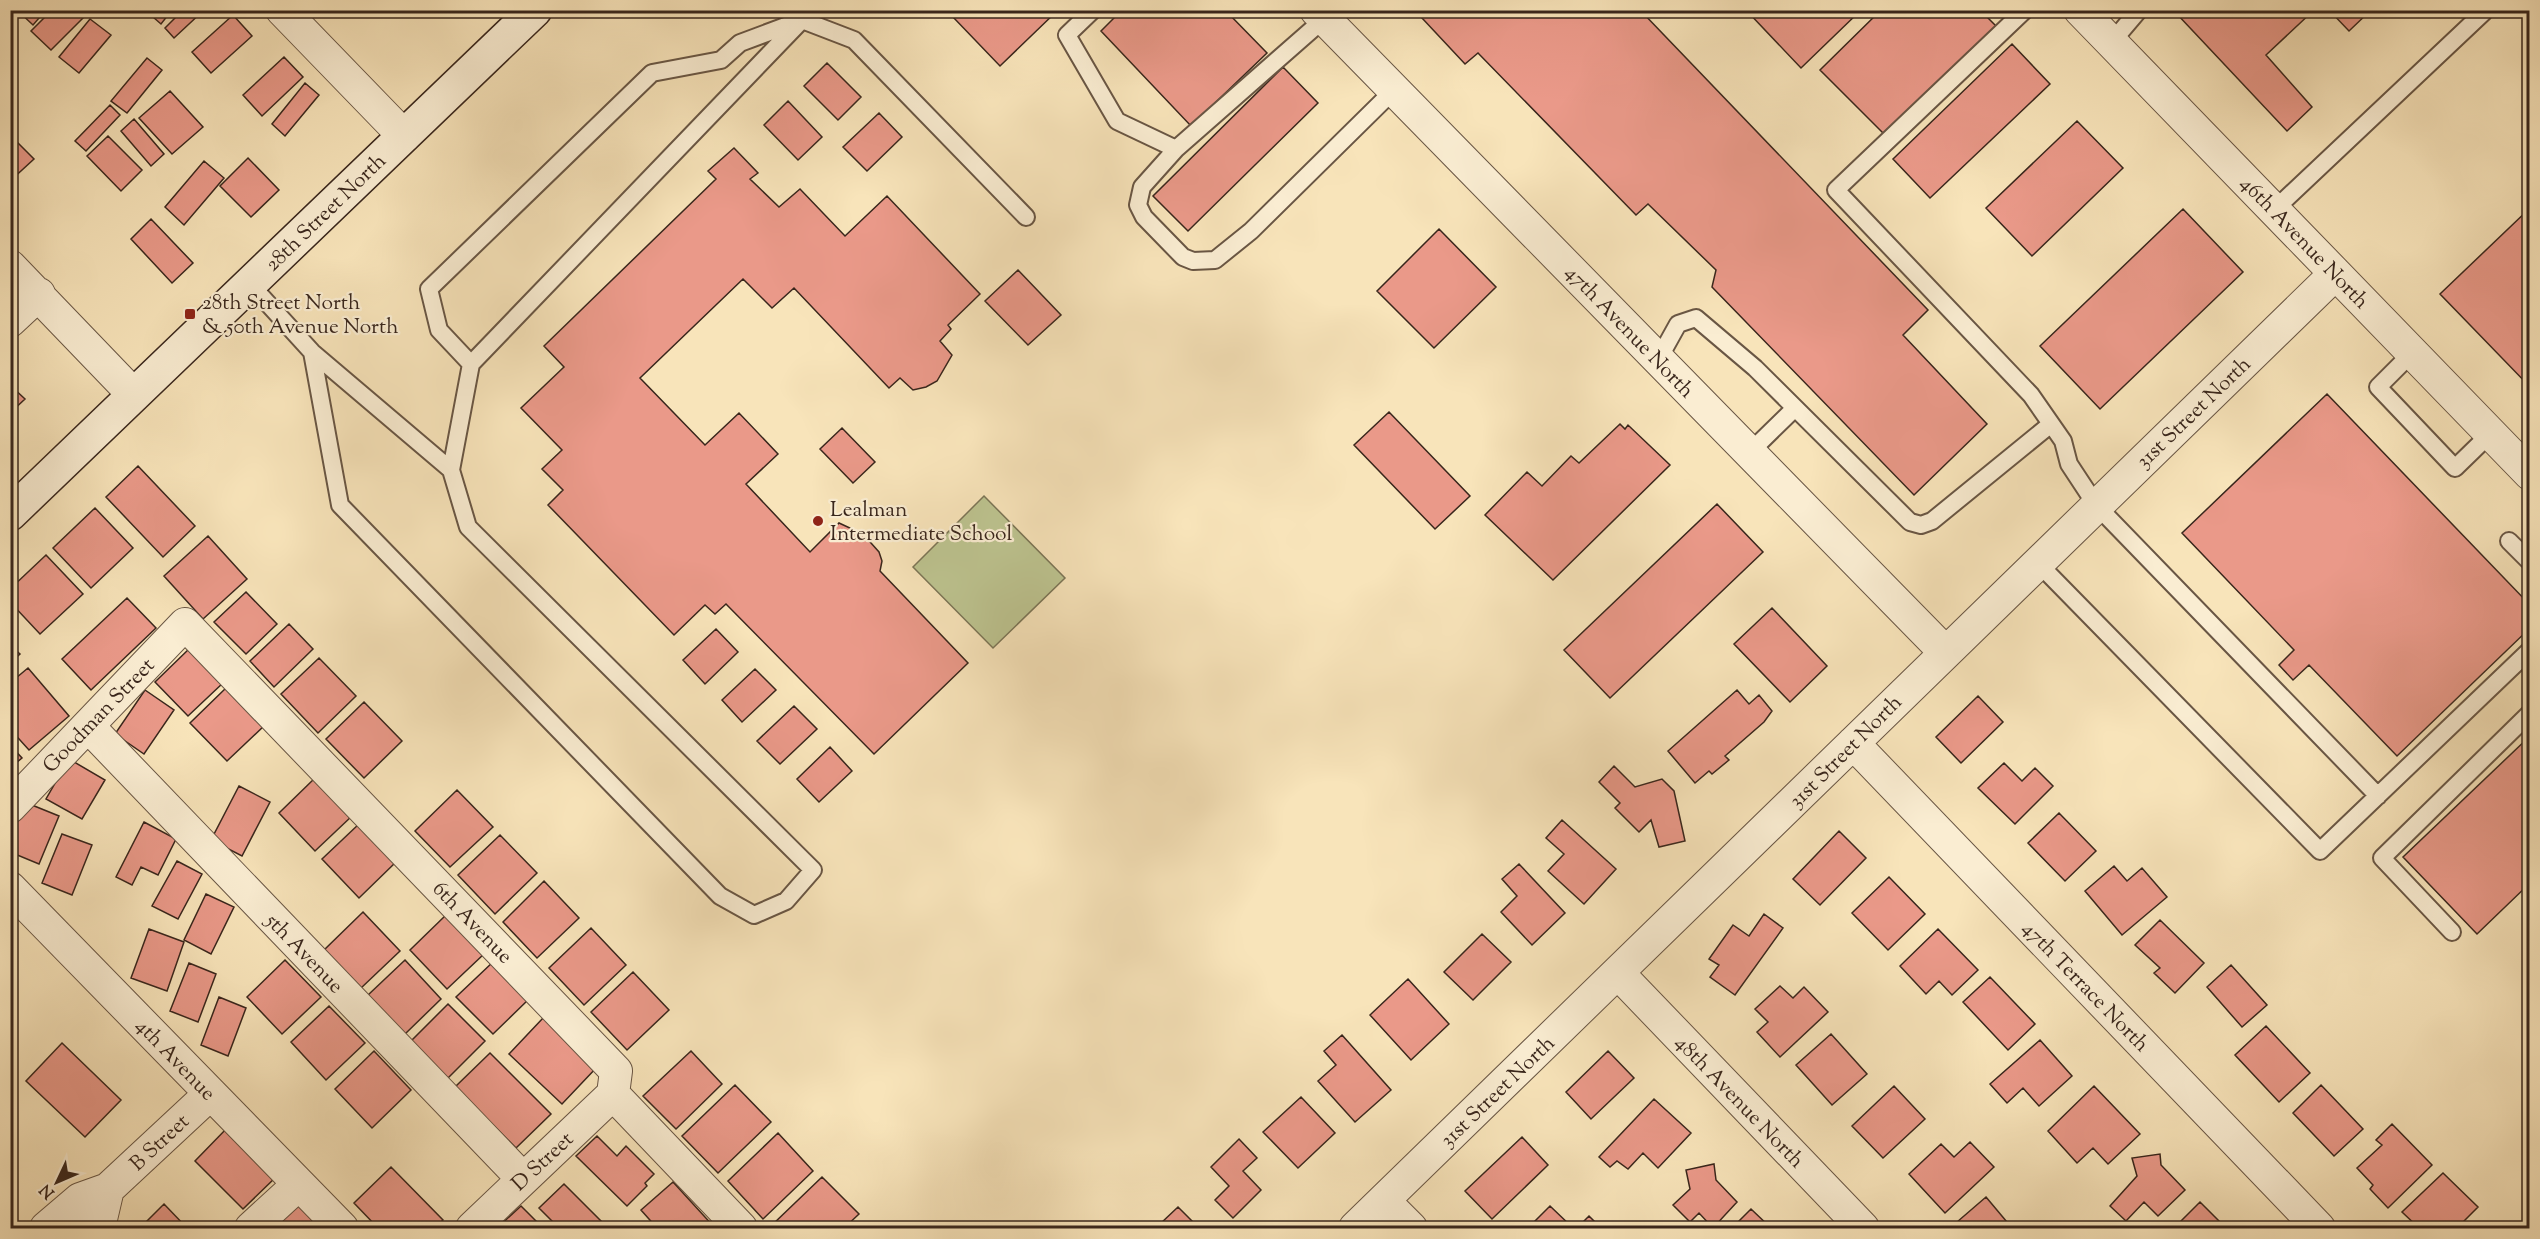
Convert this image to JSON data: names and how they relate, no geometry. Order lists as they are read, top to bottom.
{
  "streets": {
    "street": [
      "28th Street North",
      "46th Avenue North",
      "47th Avenue North",
      "31st Street North",
      "Goodman Street",
      "6th Avenue",
      "5th Avenue",
      "47th Terrace North",
      "4th Avenue",
      "48th Avenue North",
      "B Street",
      "D Street"
    ]
  },
  "crossings": [
    ["46th Avenue North", "31st Street North"],
    ["47th Avenue North", "31st Street North"],
    ["31st Street North", "47th Terrace North"],
    ["31st Street North", "48th Avenue North"],
    ["Goodman Street", "6th Avenue"],
    ["Goodman Street", "5th Avenue"],
    ["6th Avenue", "D Street"],
    ["5th Avenue", "D Street"],
    ["4th Avenue", "B Street"]
  ],
  "places": {
    "transit": ["28th Street North & 50th Avenue North"],
    "other": ["Lealman Intermediate School"]
  },
  "north": "bottom left"
}
